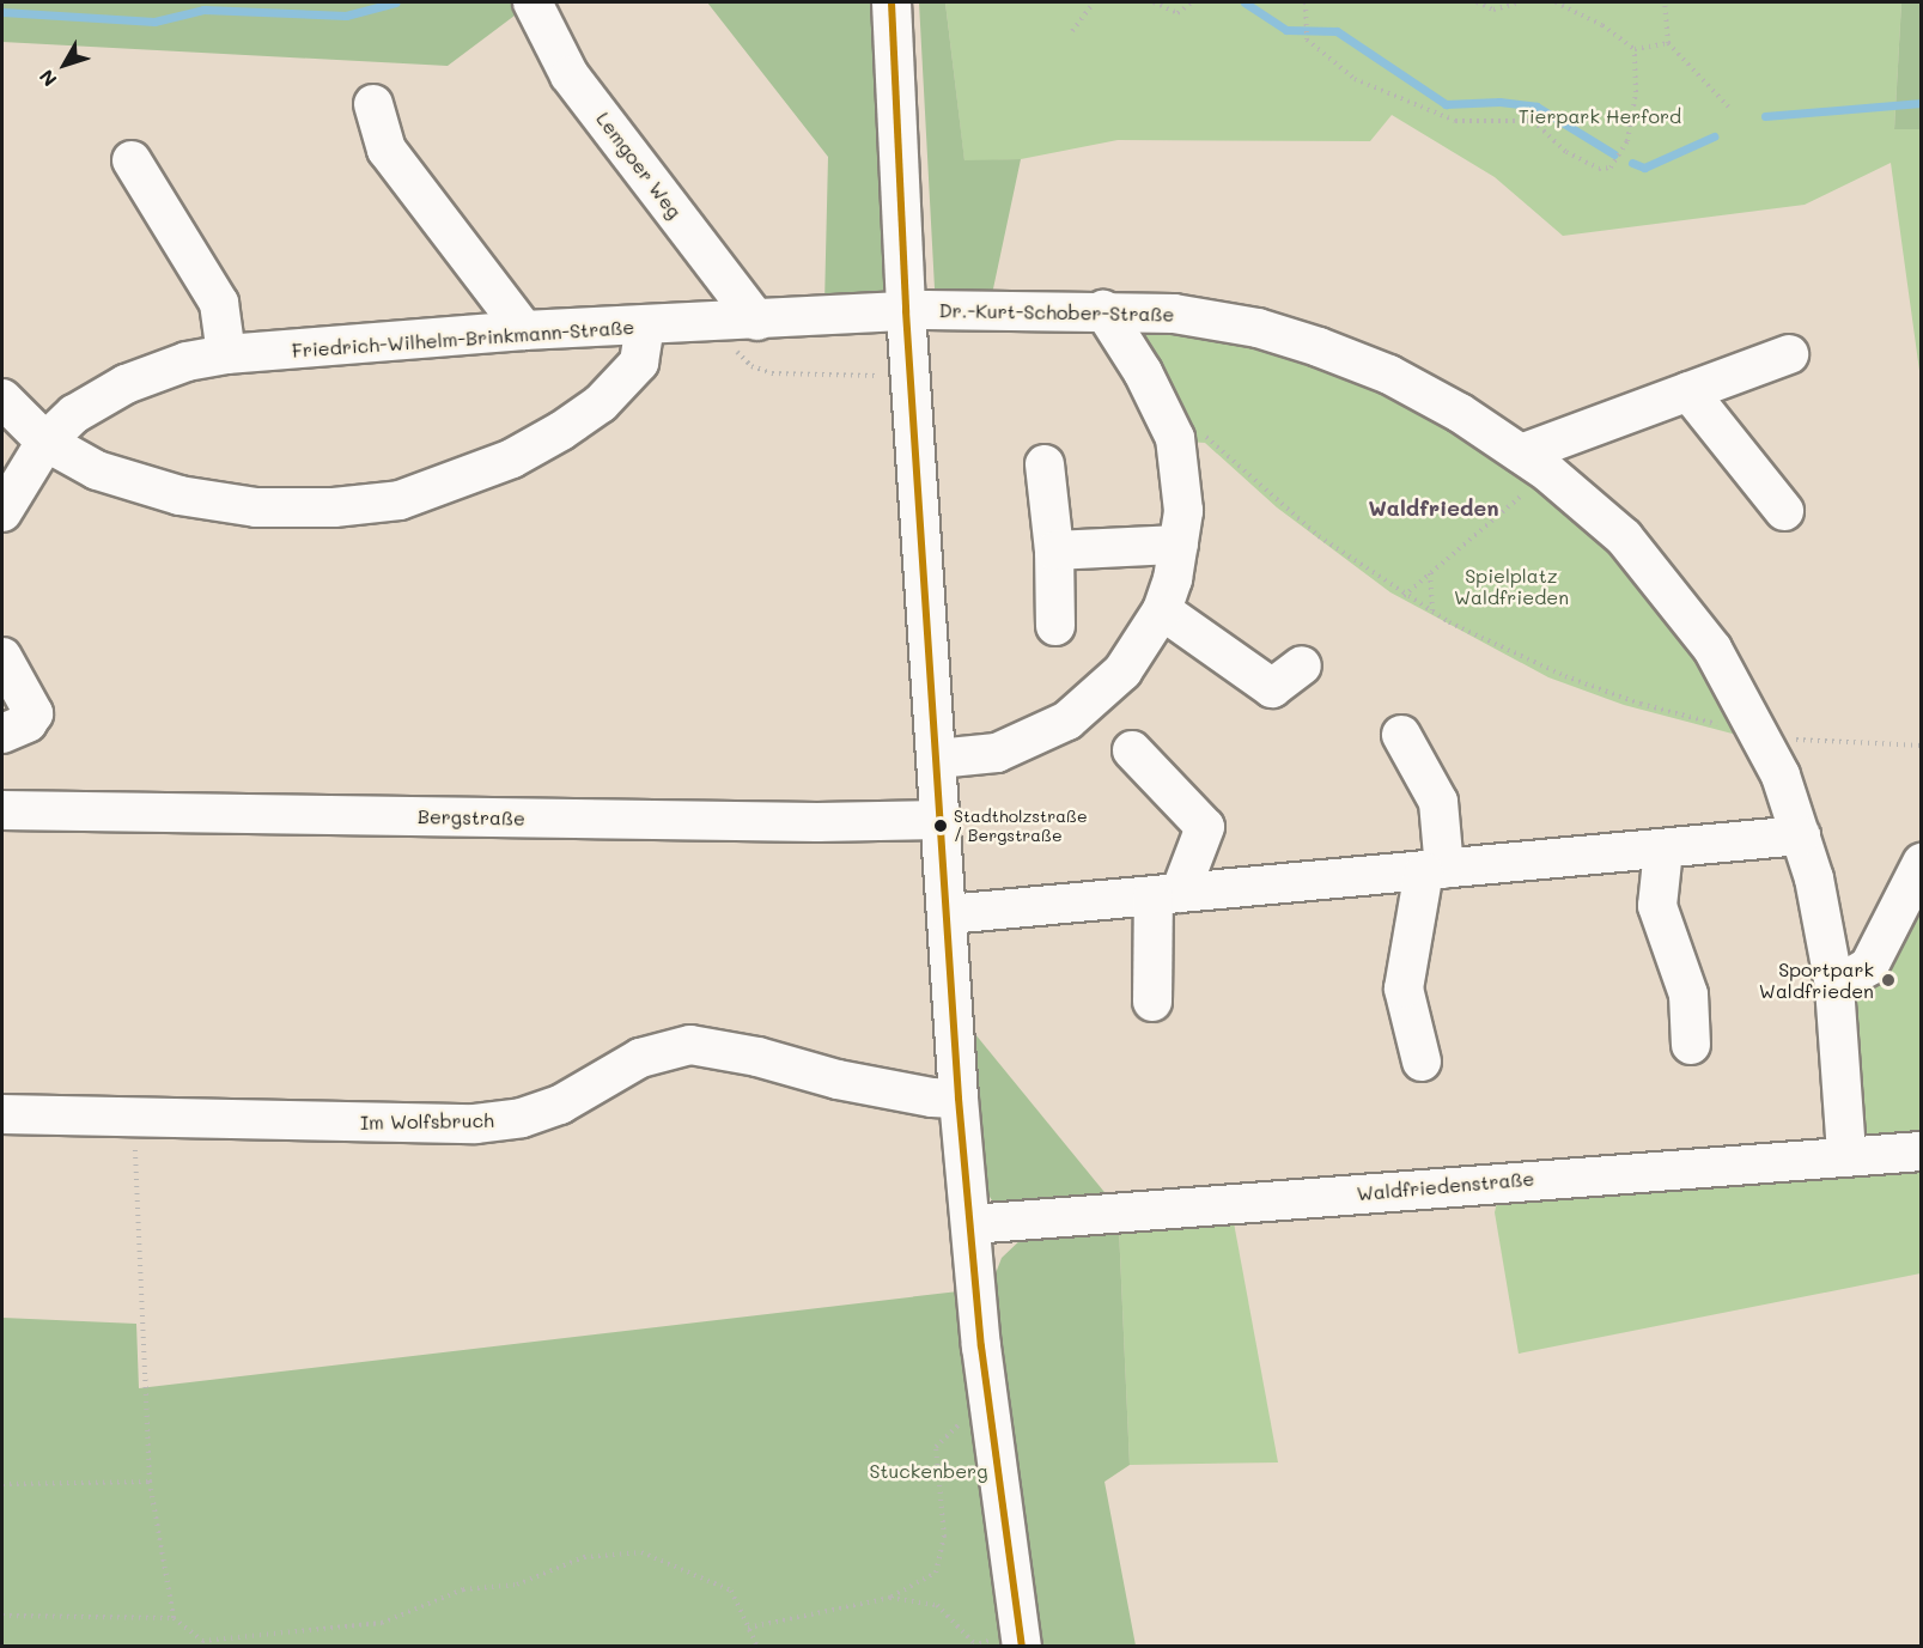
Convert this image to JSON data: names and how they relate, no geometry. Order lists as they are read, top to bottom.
{
  "streets": {
    "street": [
      "Lemgoer Weg",
      "Dr.-Kurt-Schober-Straße",
      "Friedrich-Wilhelm-Brinkmann-Straße",
      "Bergstraße",
      "Im Wolfsbruch",
      "Waldfriedenstraße"
    ]
  },
  "crossings": [
    ["Lemgoer Weg", "Friedrich-Wilhelm-Brinkmann-Straße"],
    ["Dr.-Kurt-Schober-Straße", "Friedrich-Wilhelm-Brinkmann-Straße"],
    ["Dr.-Kurt-Schober-Straße", "Waldfriedenstraße"]
  ],
  "districts": ["Waldfrieden"],
  "parks": ["Tierpark Herford", "Spielplatz Waldfrieden", "Stuckenberg"],
  "places": ["Stadtholzstraße / Bergstraße", "Sportpark Waldfrieden"],
  "north": "bottom left"
}
